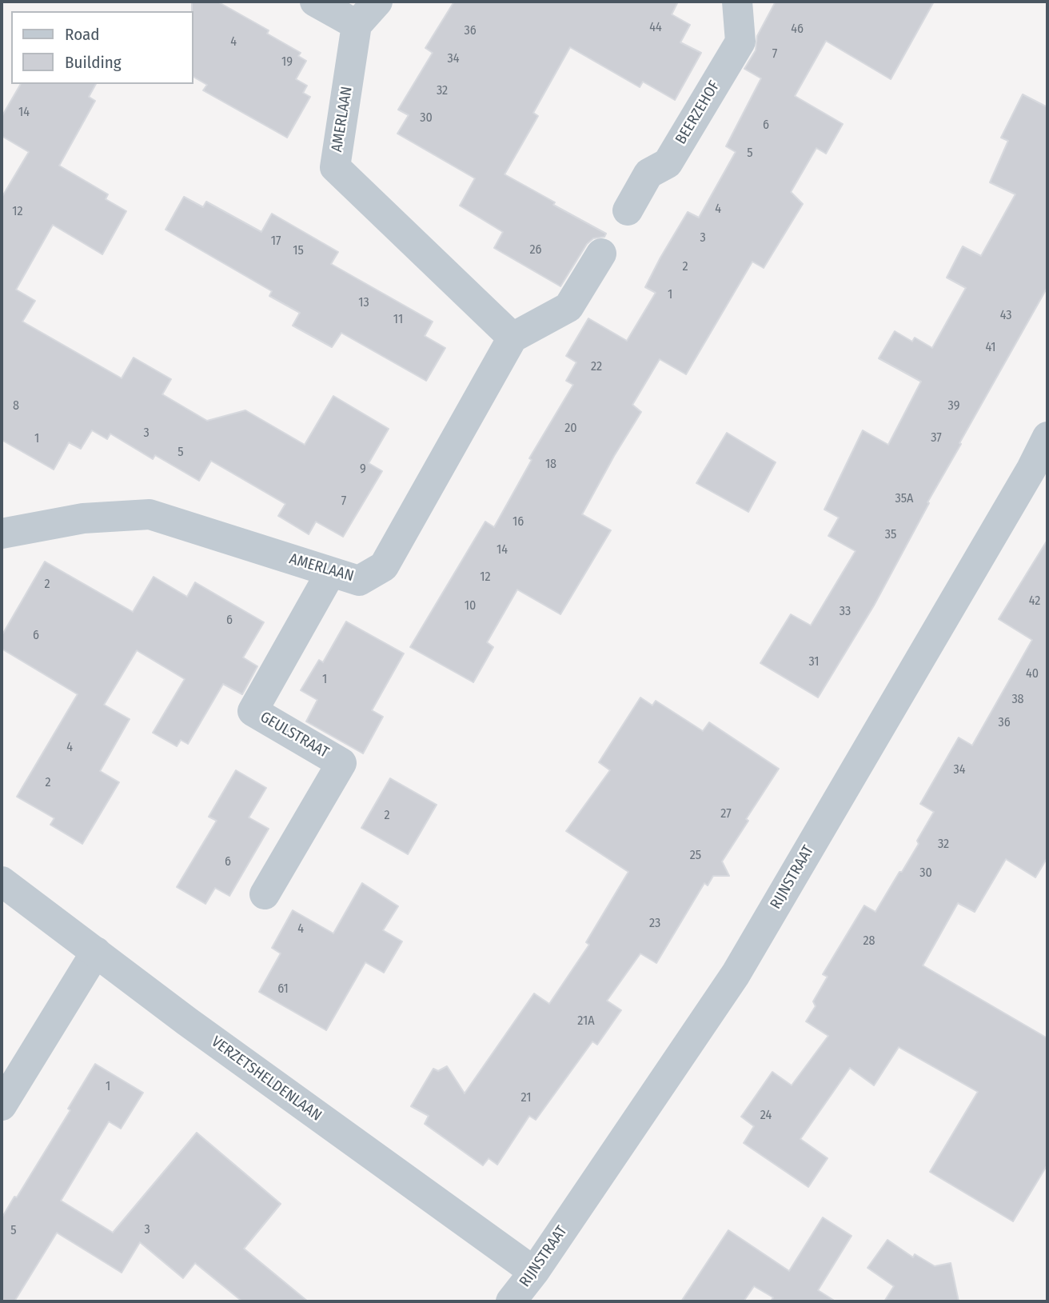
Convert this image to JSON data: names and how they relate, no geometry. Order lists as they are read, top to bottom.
{
  "streets": {
    "street": [
      "BEERZEHOF",
      "AMERLAAN",
      "GEULSTRAAT",
      "RIJNSTRAAT",
      "VERZETSHELDENLAAN"
    ]
  },
  "crossings": [
    ["AMERLAAN", "GEULSTRAAT"],
    ["RIJNSTRAAT", "VERZETSHELDENLAAN"]
  ],
  "house_numbers": [
    "44",
    "46",
    "36",
    "4",
    "7",
    "34",
    "19",
    "32",
    "14",
    "30",
    "6",
    "5",
    "4",
    "12",
    "3",
    "17",
    "26",
    "15",
    "2",
    "1",
    "13",
    "43",
    "11",
    "41",
    "22",
    "8",
    "39",
    "20",
    "3",
    "37",
    "1",
    "5",
    "18",
    "9",
    "35A",
    "7",
    "16",
    "35",
    "14",
    "12",
    "2",
    "42",
    "10",
    "33",
    "6",
    "6",
    "31",
    "40",
    "1",
    "38",
    "36",
    "4",
    "34",
    "2",
    "27",
    "2",
    "32",
    "25",
    "6",
    "30",
    "23",
    "4",
    "28",
    "61",
    "21A",
    "1",
    "21",
    "24",
    "3",
    "5"
  ],
  "legend": ["Road", "Building"]
}
